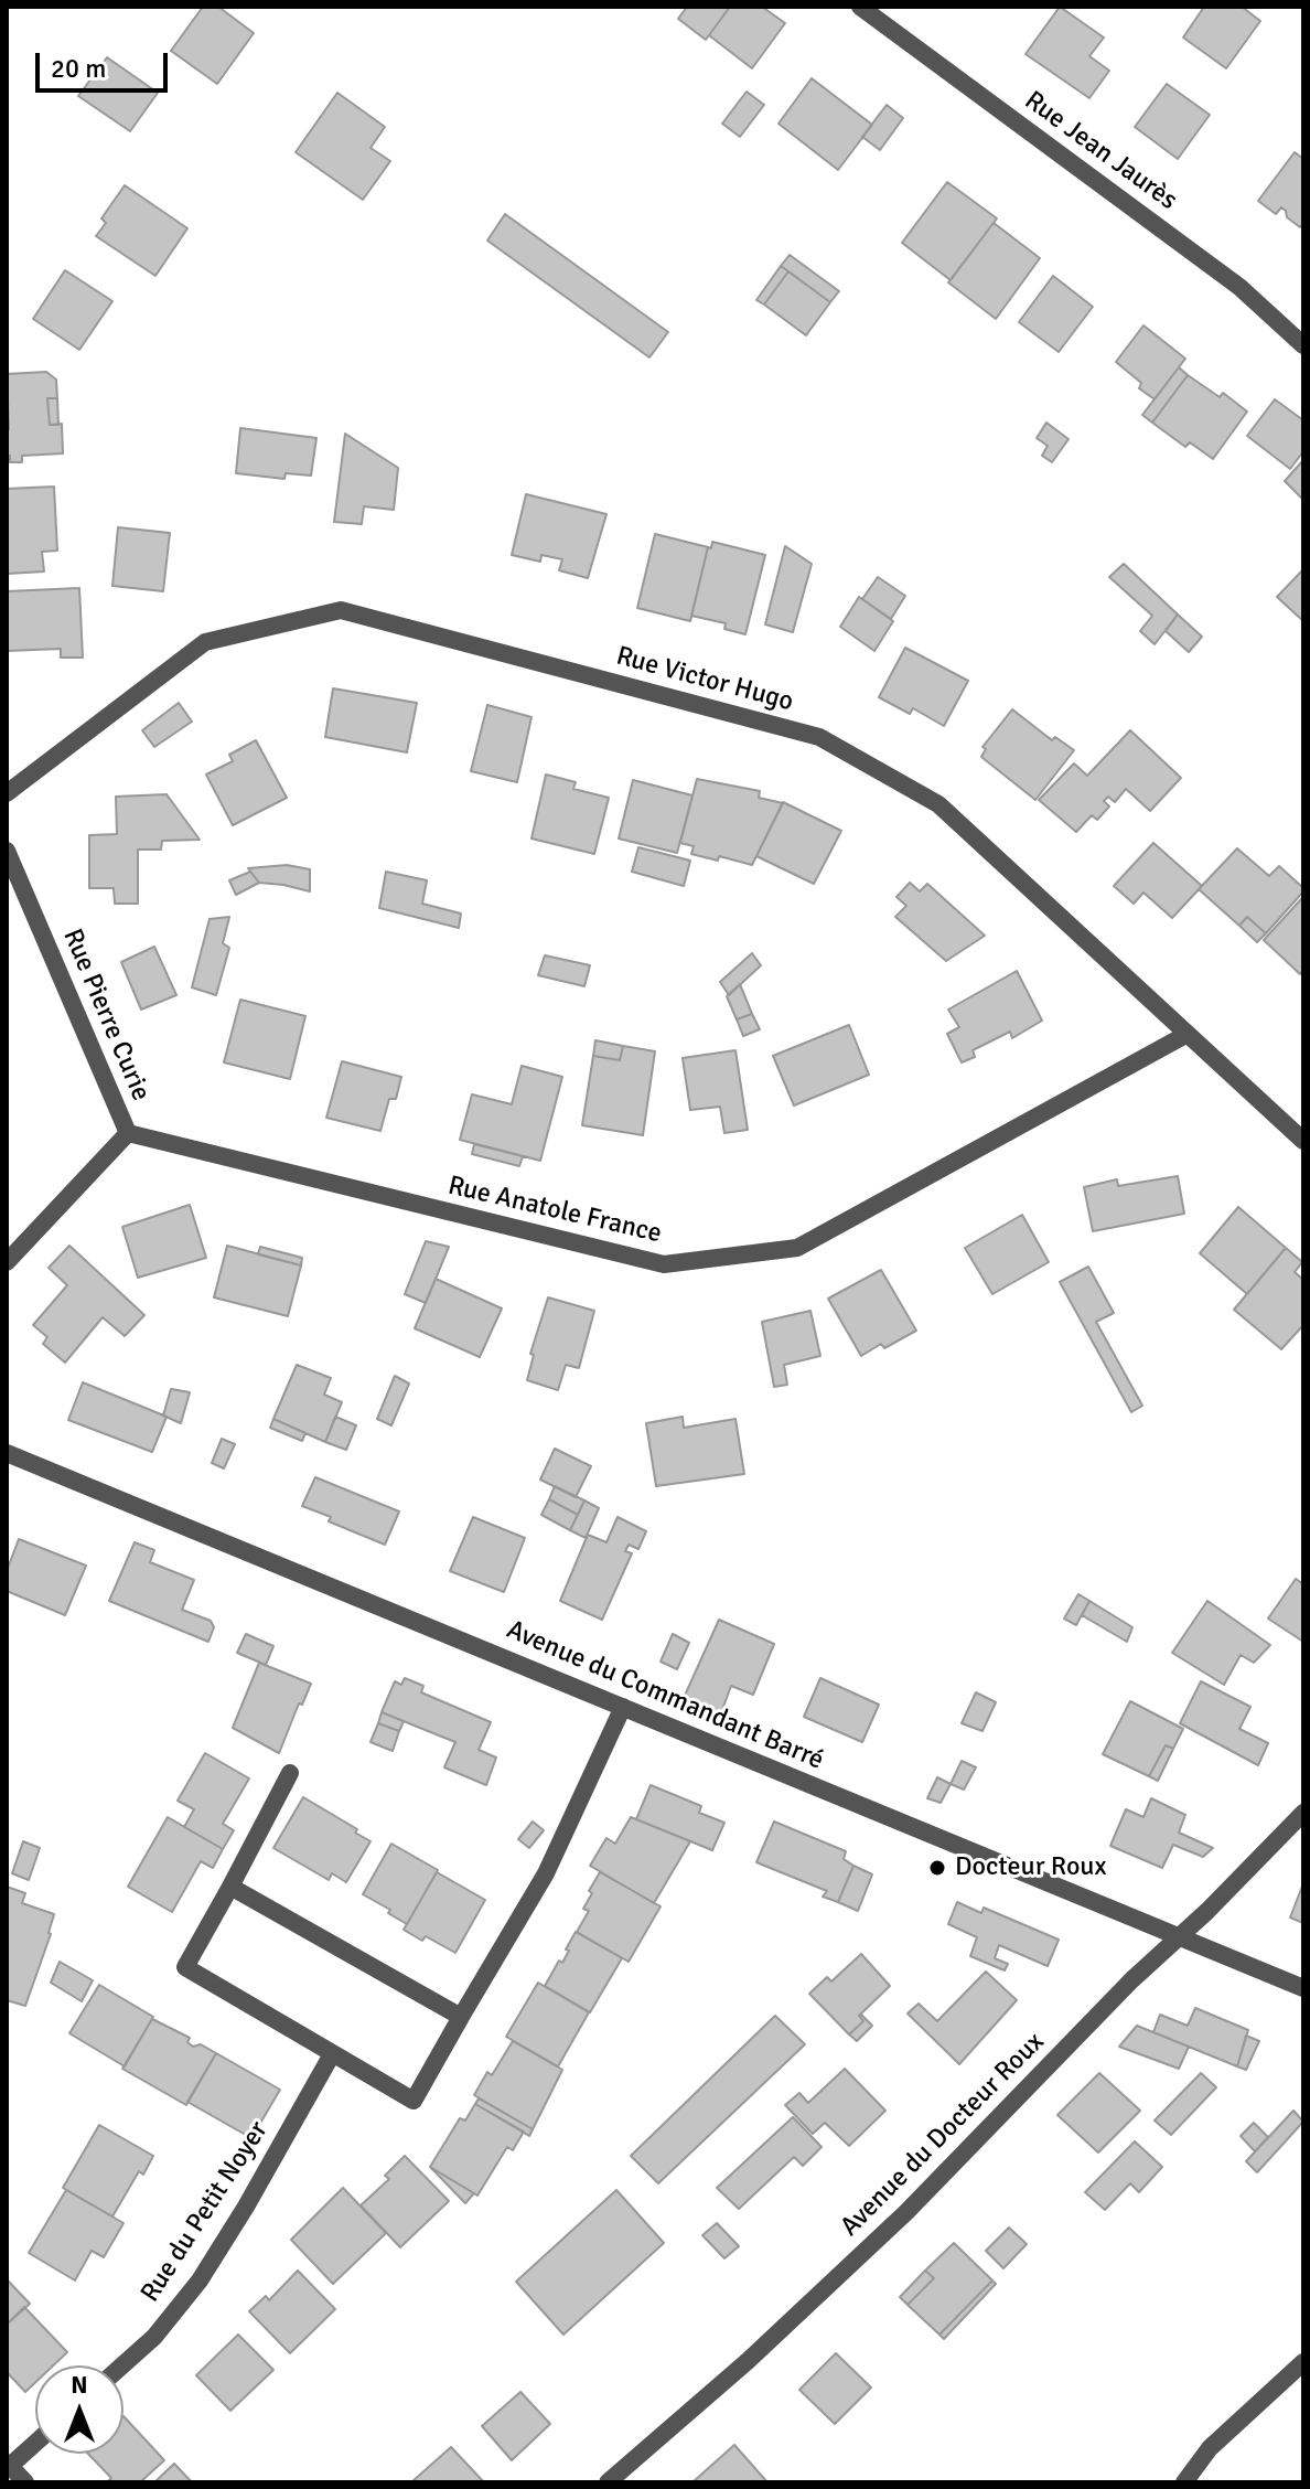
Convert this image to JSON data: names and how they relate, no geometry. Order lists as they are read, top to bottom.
{
  "streets": {
    "street": [
      "Rue Jean Jaurès",
      "Rue Victor Hugo",
      "Rue Pierre Curie",
      "Rue Anatole France",
      "Avenue du Commandant Barré",
      "Avenue du Docteur Roux",
      "Rue du Petit Noyer"
    ]
  },
  "crossings": [
    ["Rue Victor Hugo", "Rue Anatole France"],
    ["Rue Pierre Curie", "Rue Anatole France"],
    ["Avenue du Commandant Barré", "Avenue du Docteur Roux"]
  ],
  "places": ["Docteur Roux"],
  "scale_bar": "20 m",
  "north": "top"
}
